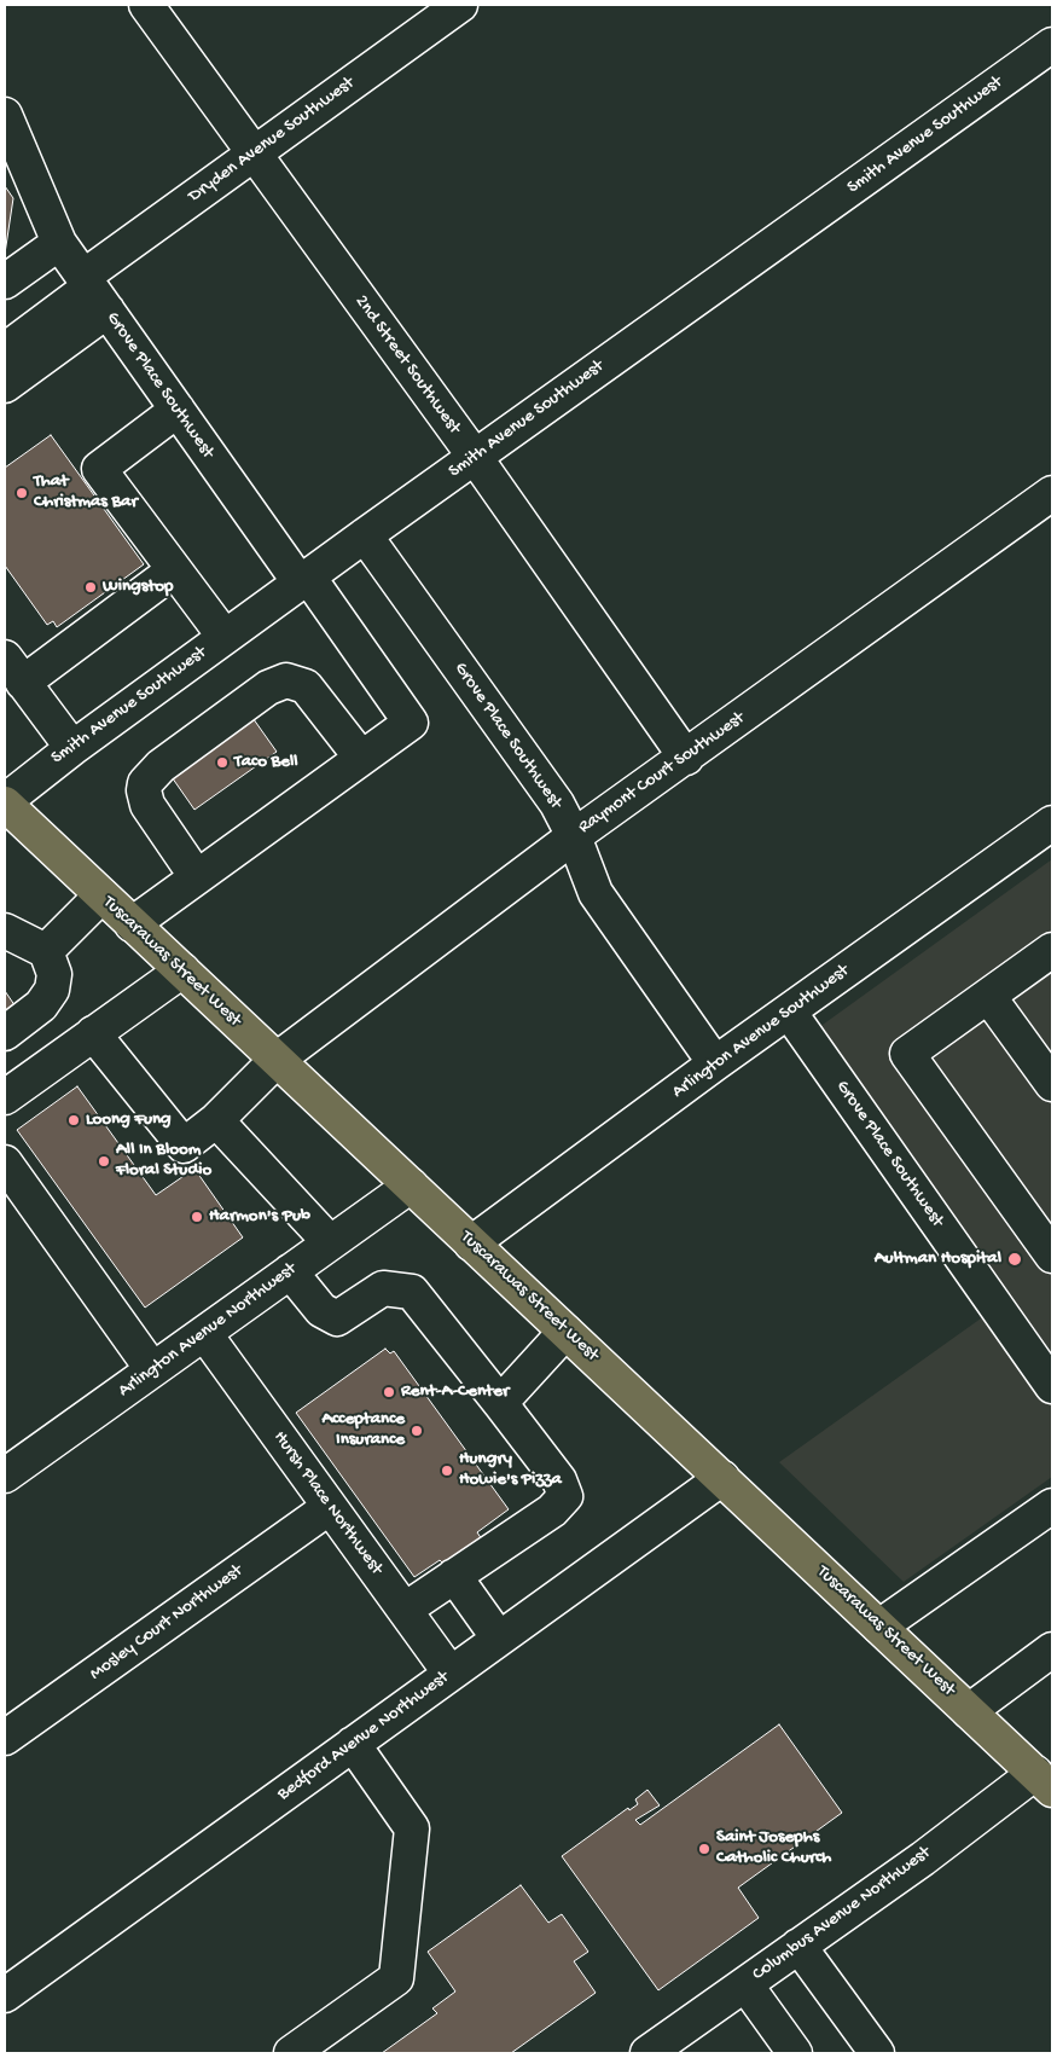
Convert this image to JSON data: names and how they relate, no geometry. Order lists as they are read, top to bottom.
{
  "streets": {
    "main road": ["Tuscarawas Street West"],
    "street": [
      "Smith Avenue Southwest",
      "Dryden Avenue Southwest",
      "2nd Street Southwest",
      "Grove Place Southwest",
      "Raymont Court Southwest",
      "Arlington Avenue Southwest",
      "Arlington Avenue Northwest",
      "Hursh Place Northwest",
      "Mosley Court Northwest",
      "Bedford Avenue Northwest",
      "Columbus Avenue Northwest"
    ]
  },
  "crossings": [
    ["Smith Avenue Southwest", "2nd Street Southwest"],
    ["Smith Avenue Southwest", "Grove Place Southwest"],
    ["Smith Avenue Southwest", "Tuscarawas Street West"],
    ["Dryden Avenue Southwest", "2nd Street Southwest"],
    ["Dryden Avenue Southwest", "Grove Place Southwest"],
    ["2nd Street Southwest", "Raymont Court Southwest"],
    ["Grove Place Southwest", "Raymont Court Southwest"],
    ["Grove Place Southwest", "Arlington Avenue Southwest"],
    ["Raymont Court Southwest", "Tuscarawas Street West"],
    ["Tuscarawas Street West", "Arlington Avenue Southwest"],
    ["Tuscarawas Street West", "Arlington Avenue Northwest"],
    ["Tuscarawas Street West", "Bedford Avenue Northwest"],
    ["Tuscarawas Street West", "Columbus Avenue Northwest"],
    ["Arlington Avenue Northwest", "Hursh Place Northwest"],
    ["Hursh Place Northwest", "Mosley Court Northwest"],
    ["Hursh Place Northwest", "Bedford Avenue Northwest"]
  ],
  "places": [
    "That Christmas Bar",
    "Wingstop",
    "Taco Bell",
    "Loong Fung",
    "All In Bloom Floral Studio",
    "Harmon's Pub",
    "Aultman Hospital",
    "Rent-A-Center",
    "Acceptance Insurance",
    "Hungry Howie's Pizza",
    "Saint Josephs Catholic Church"
  ]
}
